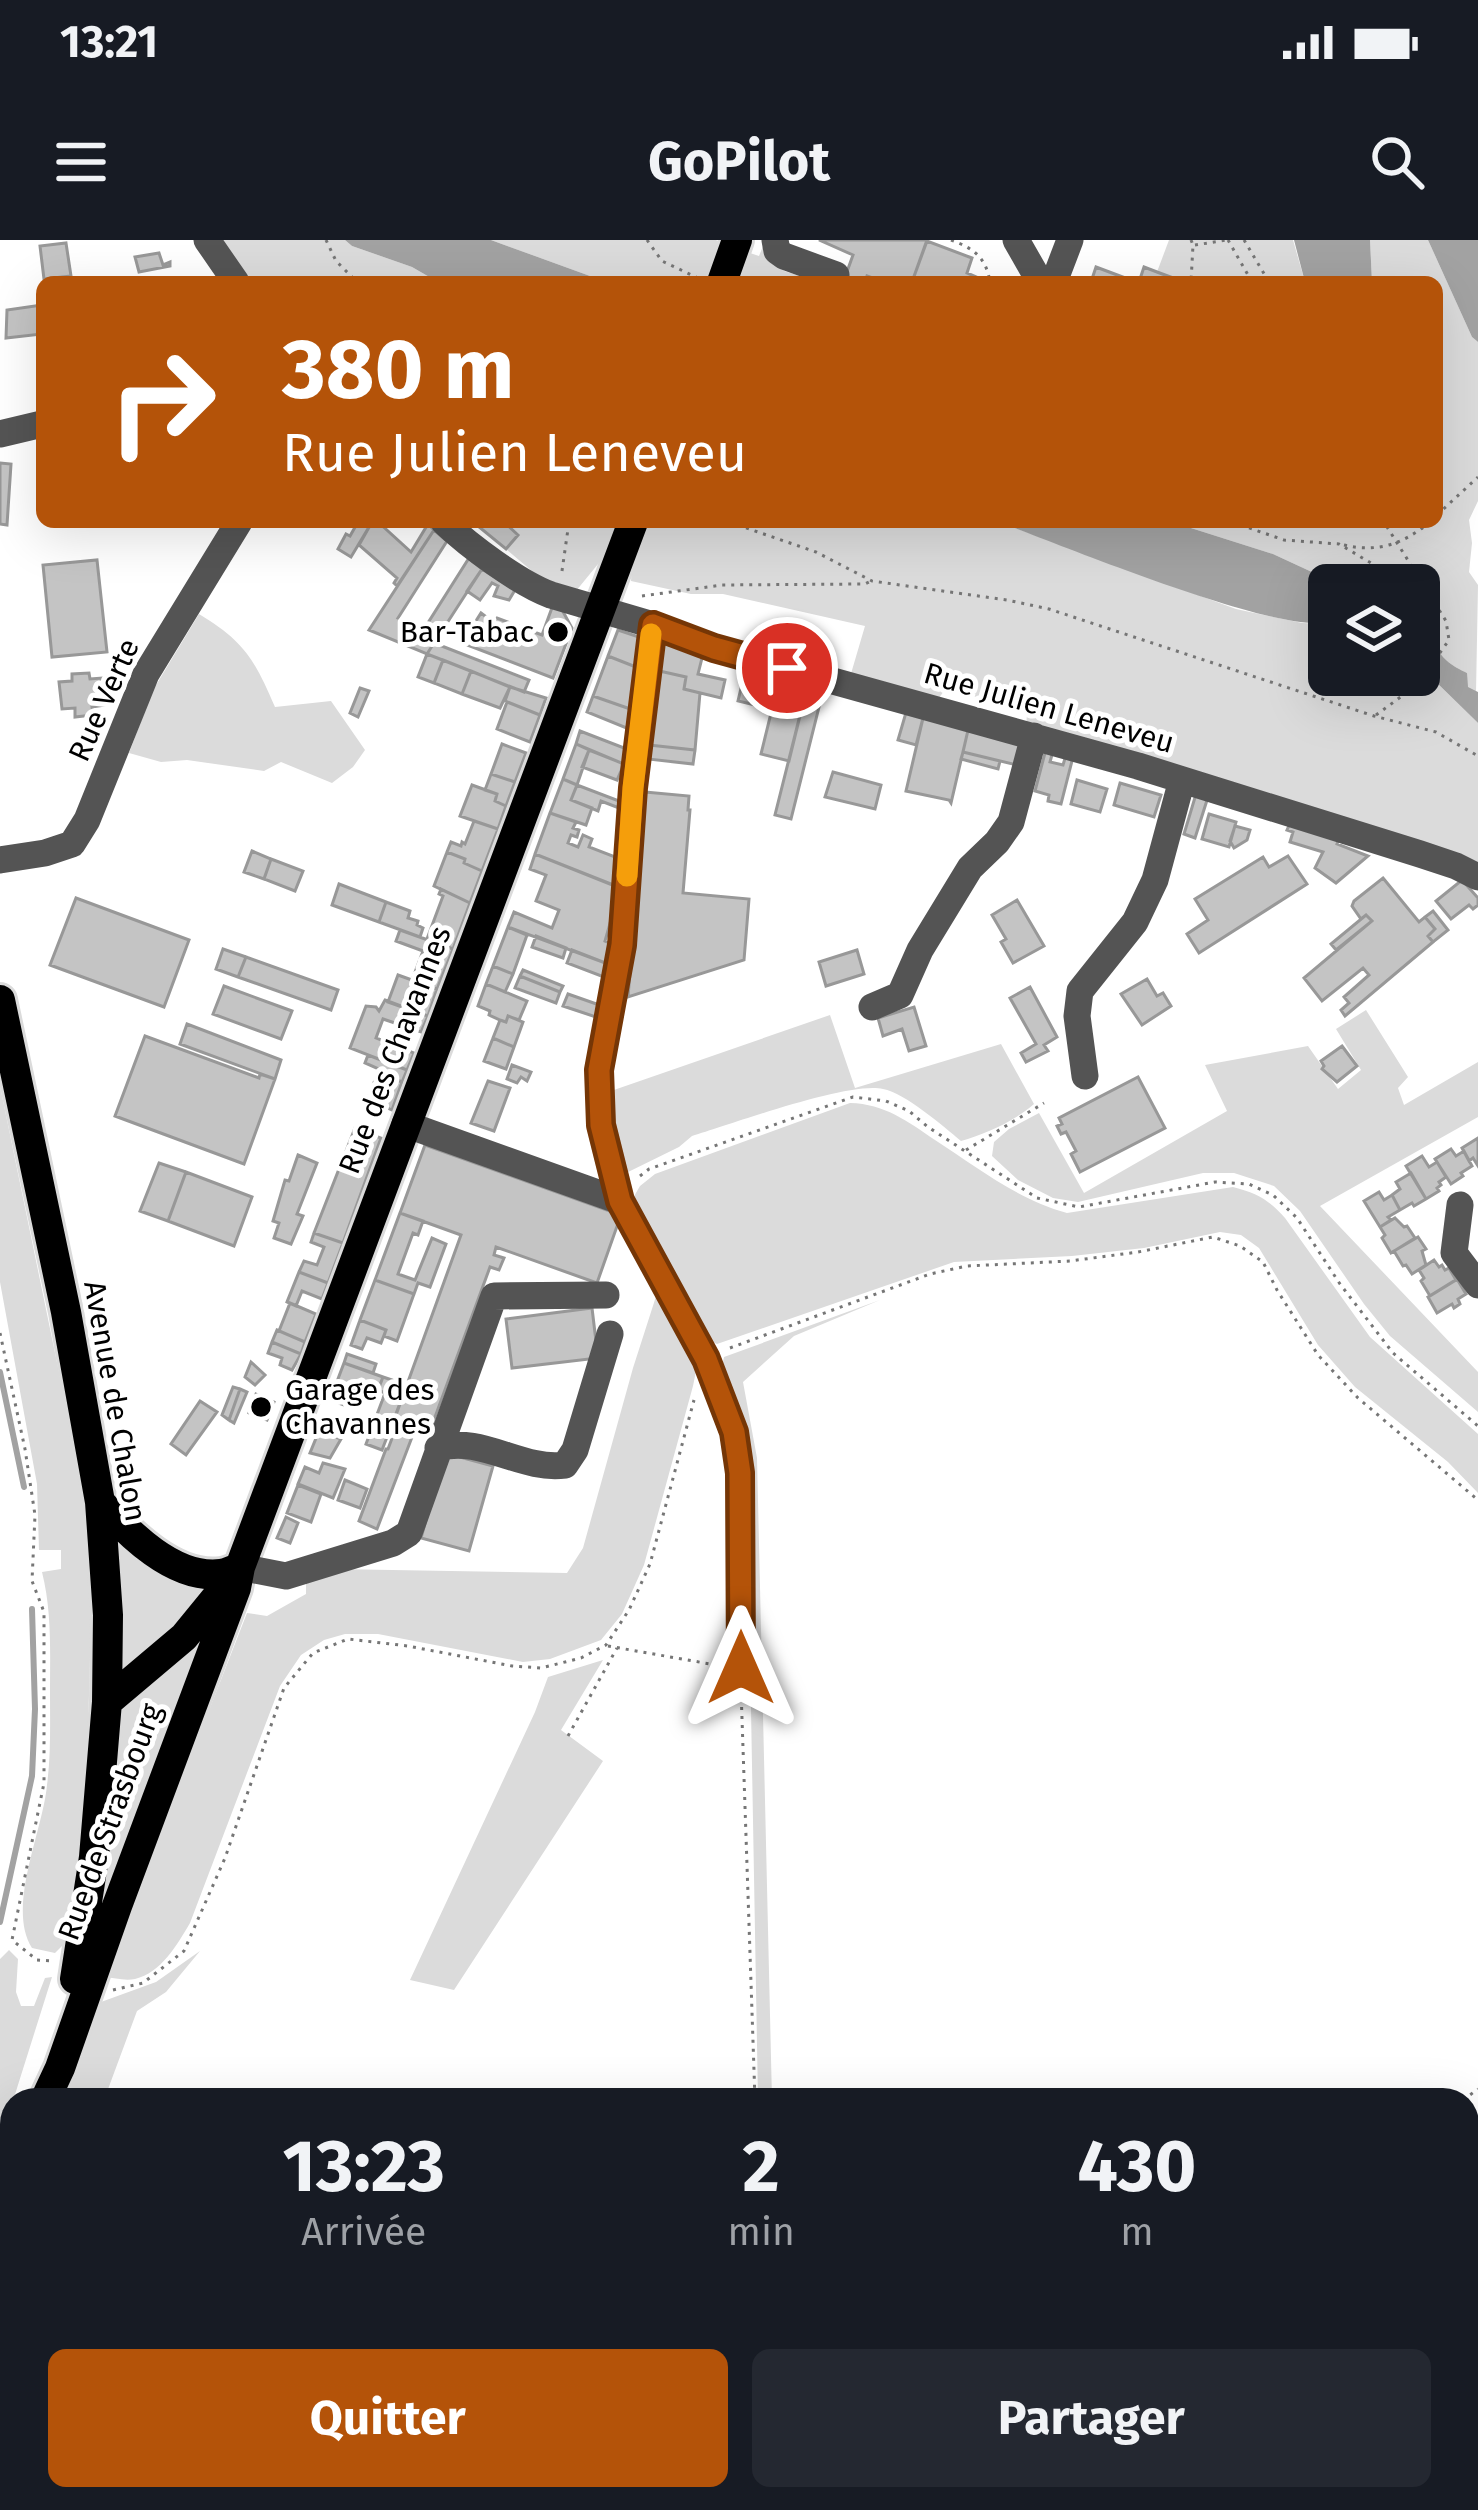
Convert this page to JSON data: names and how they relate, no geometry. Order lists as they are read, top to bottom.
{
  "streets": {
    "main road": ["Rue des Chavannes", "Avenue de Chalon", "Rue de Strasbourg"],
    "street": ["Rue Verte", "Rue Julien Leneveu"]
  },
  "crossings": [
    ["Rue Julien Leneveu", "Rue des Chavannes"],
    ["Rue des Chavannes", "Rue de Strasbourg"]
  ],
  "places": ["Bar-Tabac", "Garage des Chavannes"],
  "page": {
    "status": "13:21",
    "header": "GoPilot",
    "turn": ["380 m", "Rue Julien Leneveu"],
    "eta": [
      "13:23",
      "Arrivée",
      "2",
      "min",
      "430",
      "m"
    ],
    "buttons": ["Quitter", "Partager"]
  }
}
